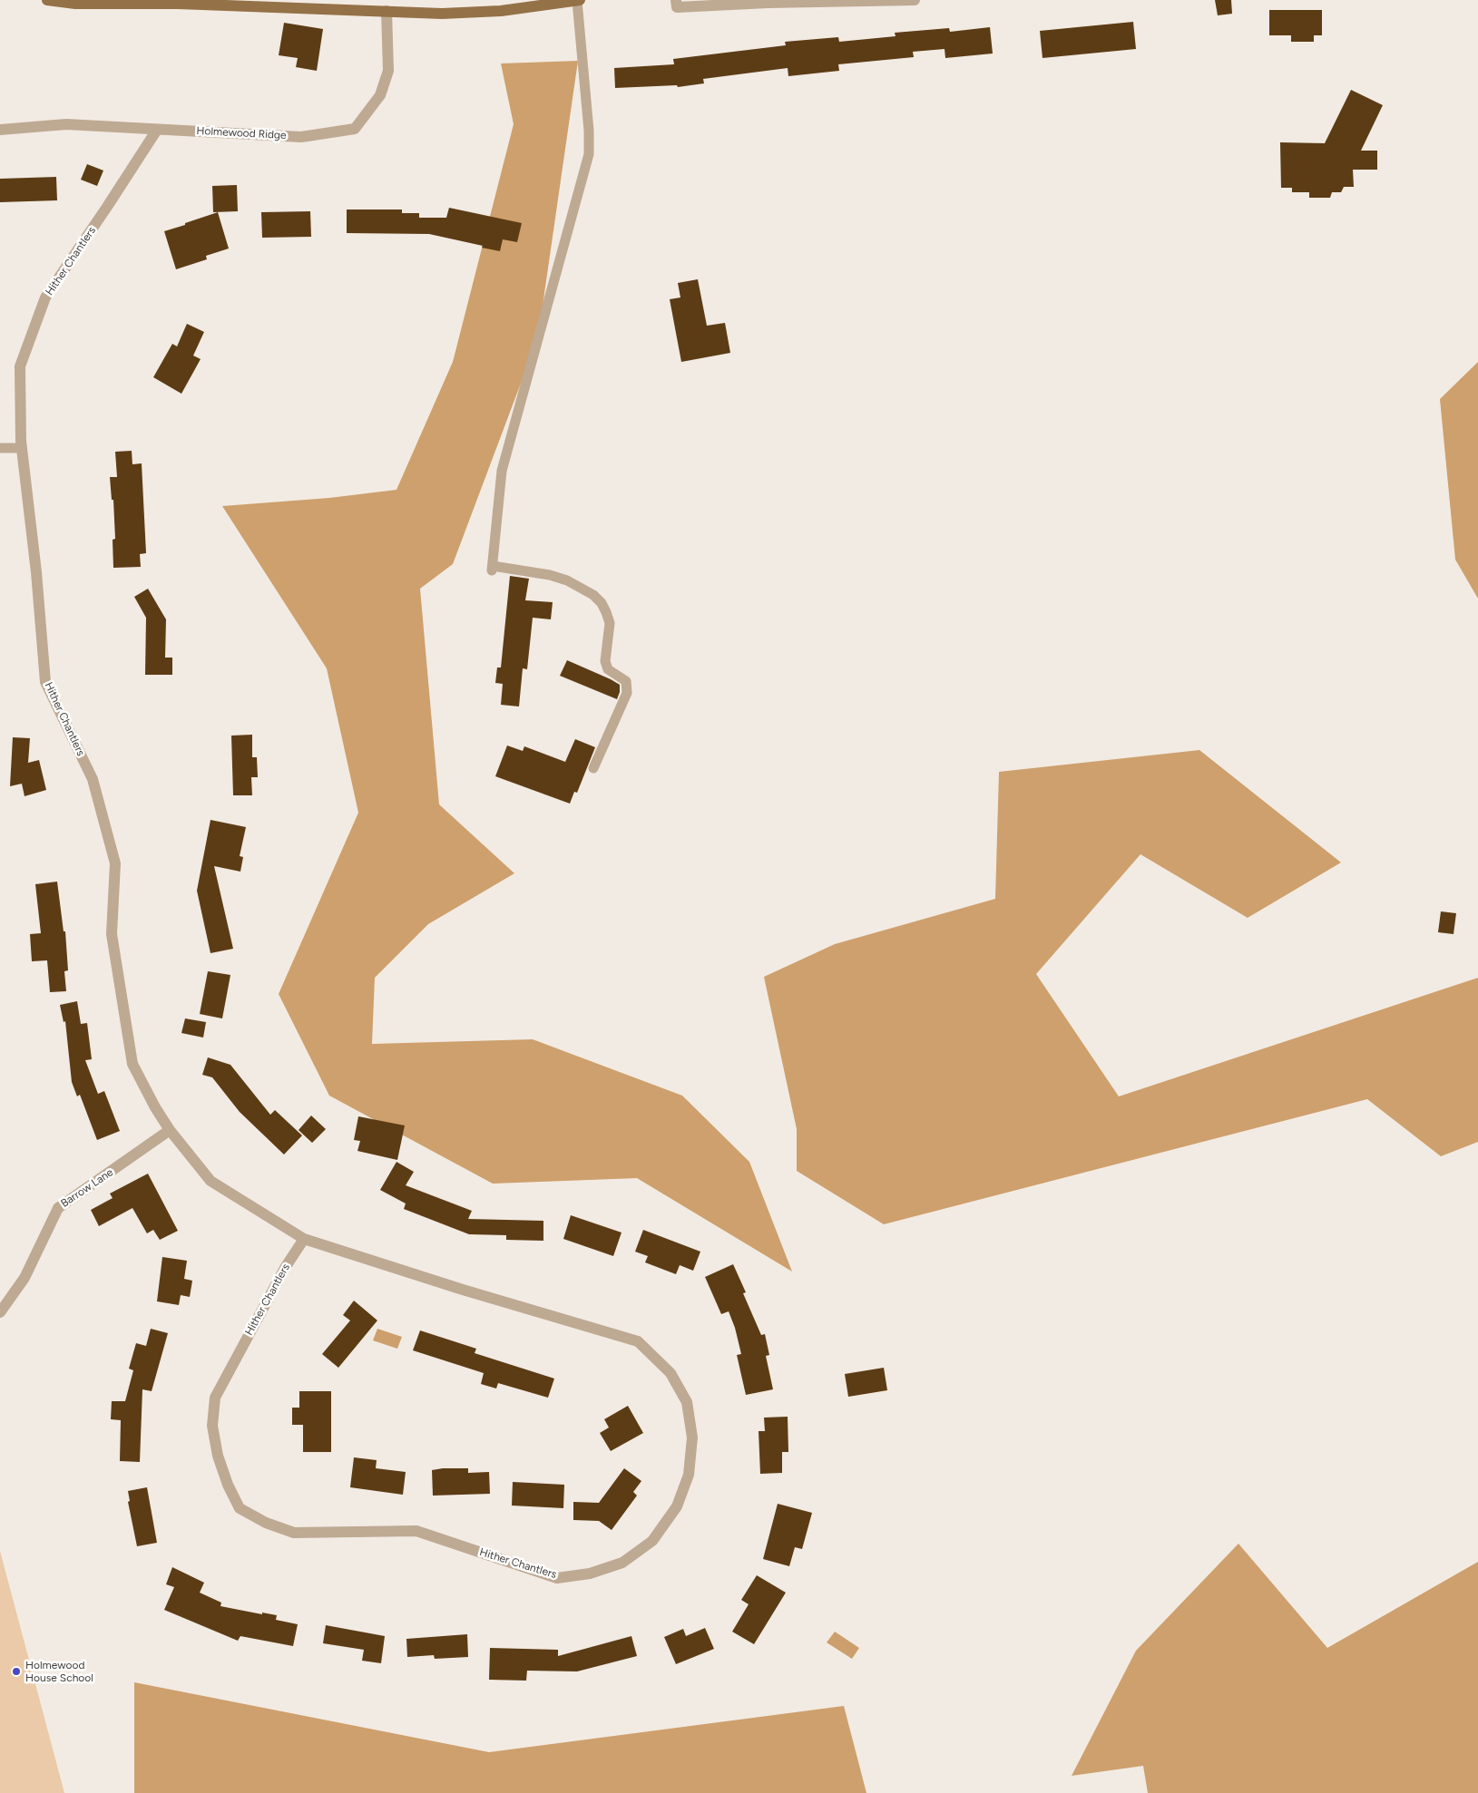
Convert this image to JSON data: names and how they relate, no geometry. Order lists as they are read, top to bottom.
{
  "streets": {
    "street": ["Holmewood Ridge", "Hither Chantlers", "Barrow Lane"]
  },
  "crossings": [
    ["Holmewood Ridge", "Hither Chantlers"],
    ["Hither Chantlers", "Barrow Lane"]
  ],
  "places": ["Holmewood House School"]
}
